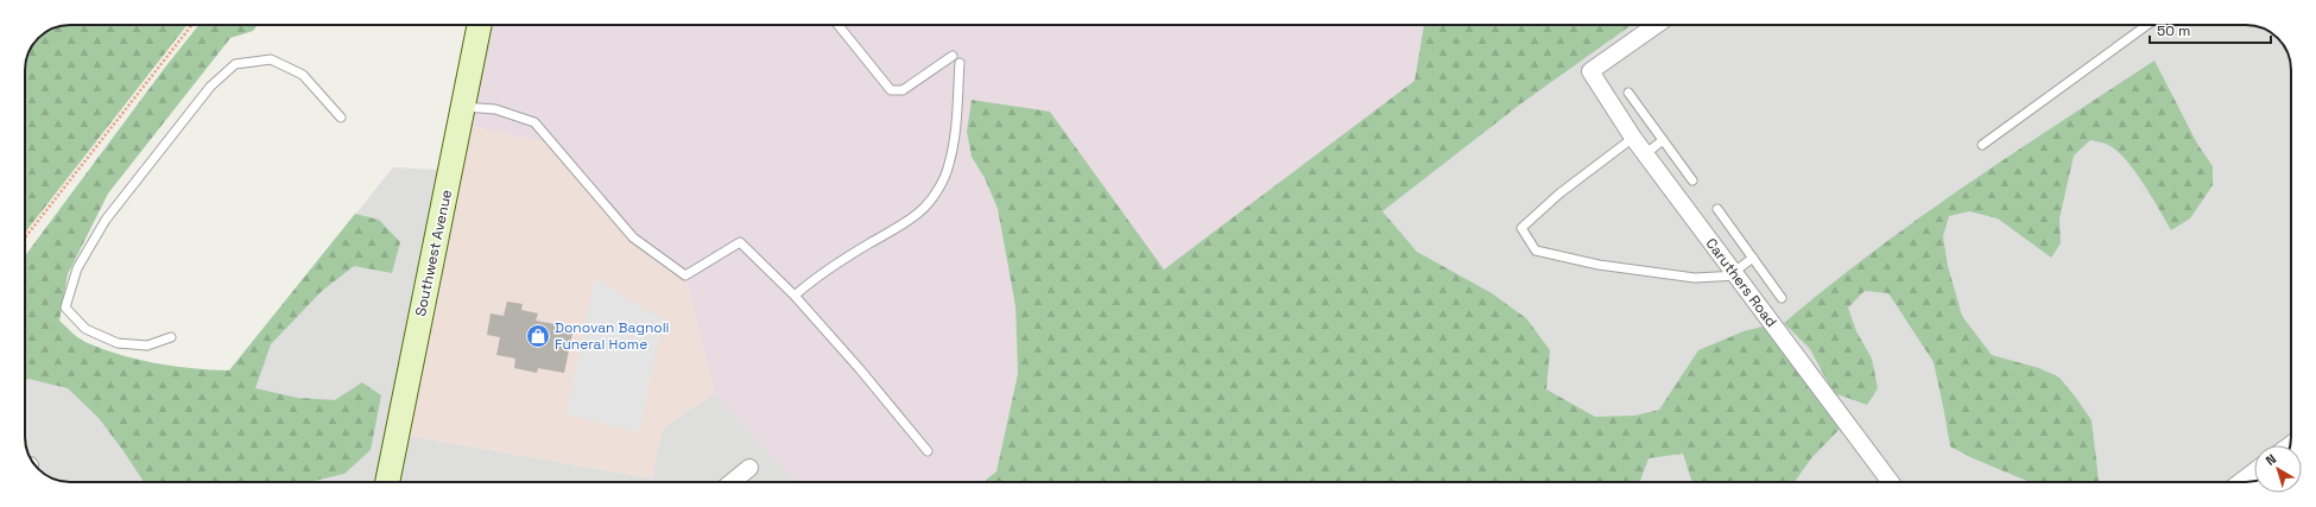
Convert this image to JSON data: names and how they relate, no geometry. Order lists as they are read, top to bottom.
{
  "streets": {
    "street": ["Southwest Avenue", "Caruthers Road"]
  },
  "places": {
    "shop": ["Donovan Bagnoli Funeral Home"]
  },
  "scale_bar": "50 m",
  "north": "top left"
}
